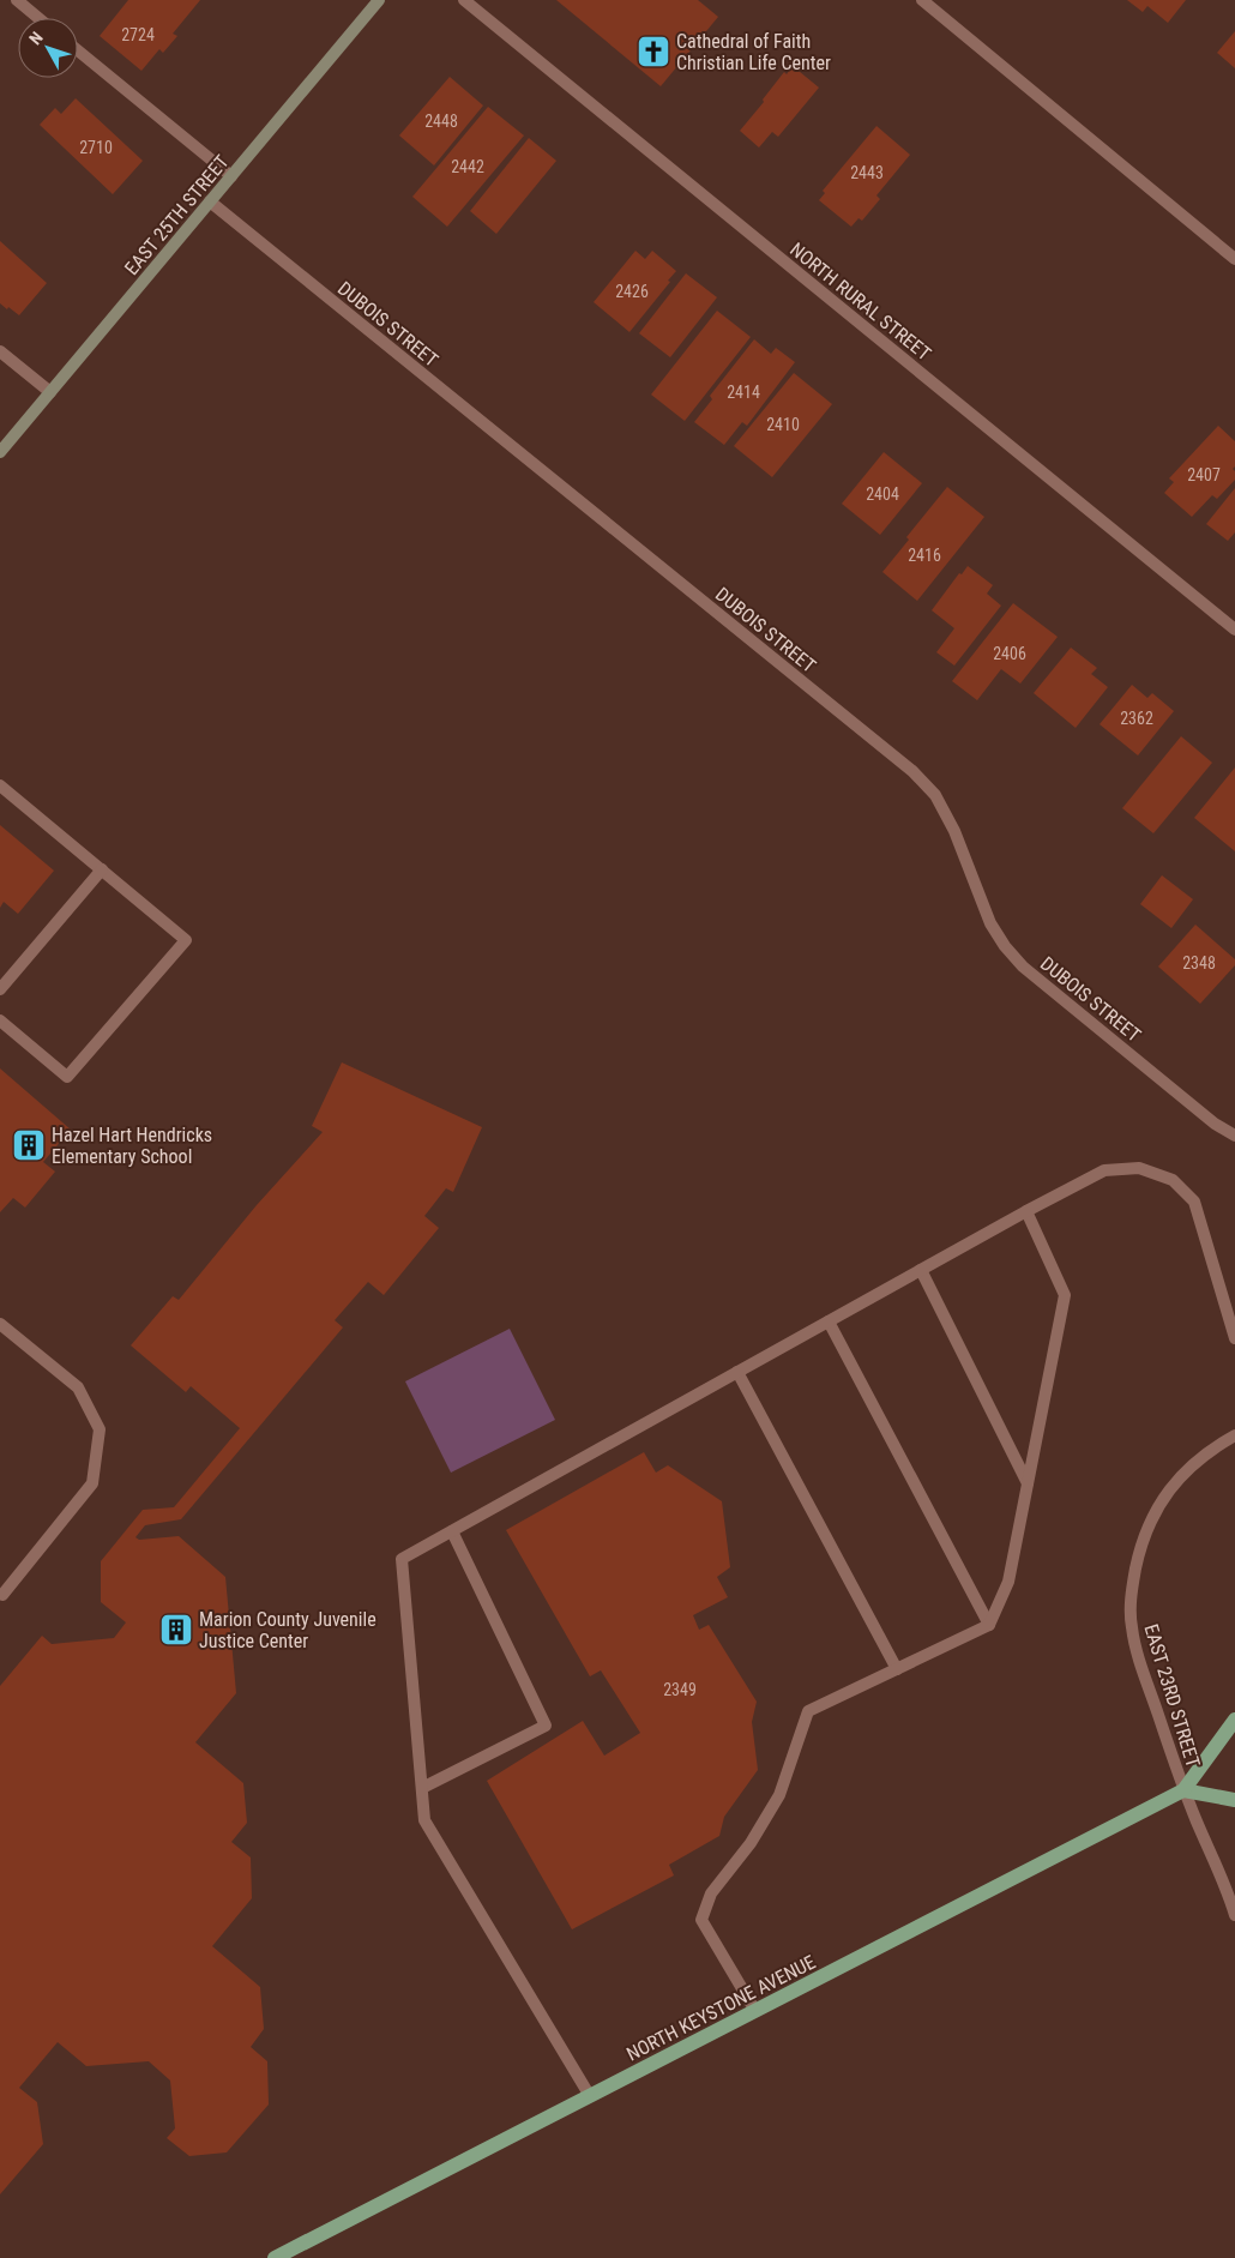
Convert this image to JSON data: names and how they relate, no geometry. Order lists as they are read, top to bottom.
{
  "streets": {
    "main road": ["NORTH KEYSTONE AVENUE"],
    "street": [
      "EAST 25TH STREET",
      "NORTH RURAL STREET",
      "DUBOIS STREET",
      "EAST 23RD STREET"
    ]
  },
  "crossings": [
    ["EAST 25TH STREET", "DUBOIS STREET"],
    ["EAST 23RD STREET", "NORTH KEYSTONE AVENUE"]
  ],
  "places": {
    "church": ["Cathedral of Faith Christian Life Center"],
    "building": ["Hazel Hart Hendricks Elementary School", "Marion County Juvenile Justice Center"]
  },
  "house_numbers": [
    "2724",
    "2448",
    "2710",
    "2442",
    "2443",
    "2426",
    "2414",
    "2410",
    "2407",
    "2404",
    "2416",
    "2406",
    "2362",
    "2348",
    "2349"
  ],
  "north": "top left"
}
